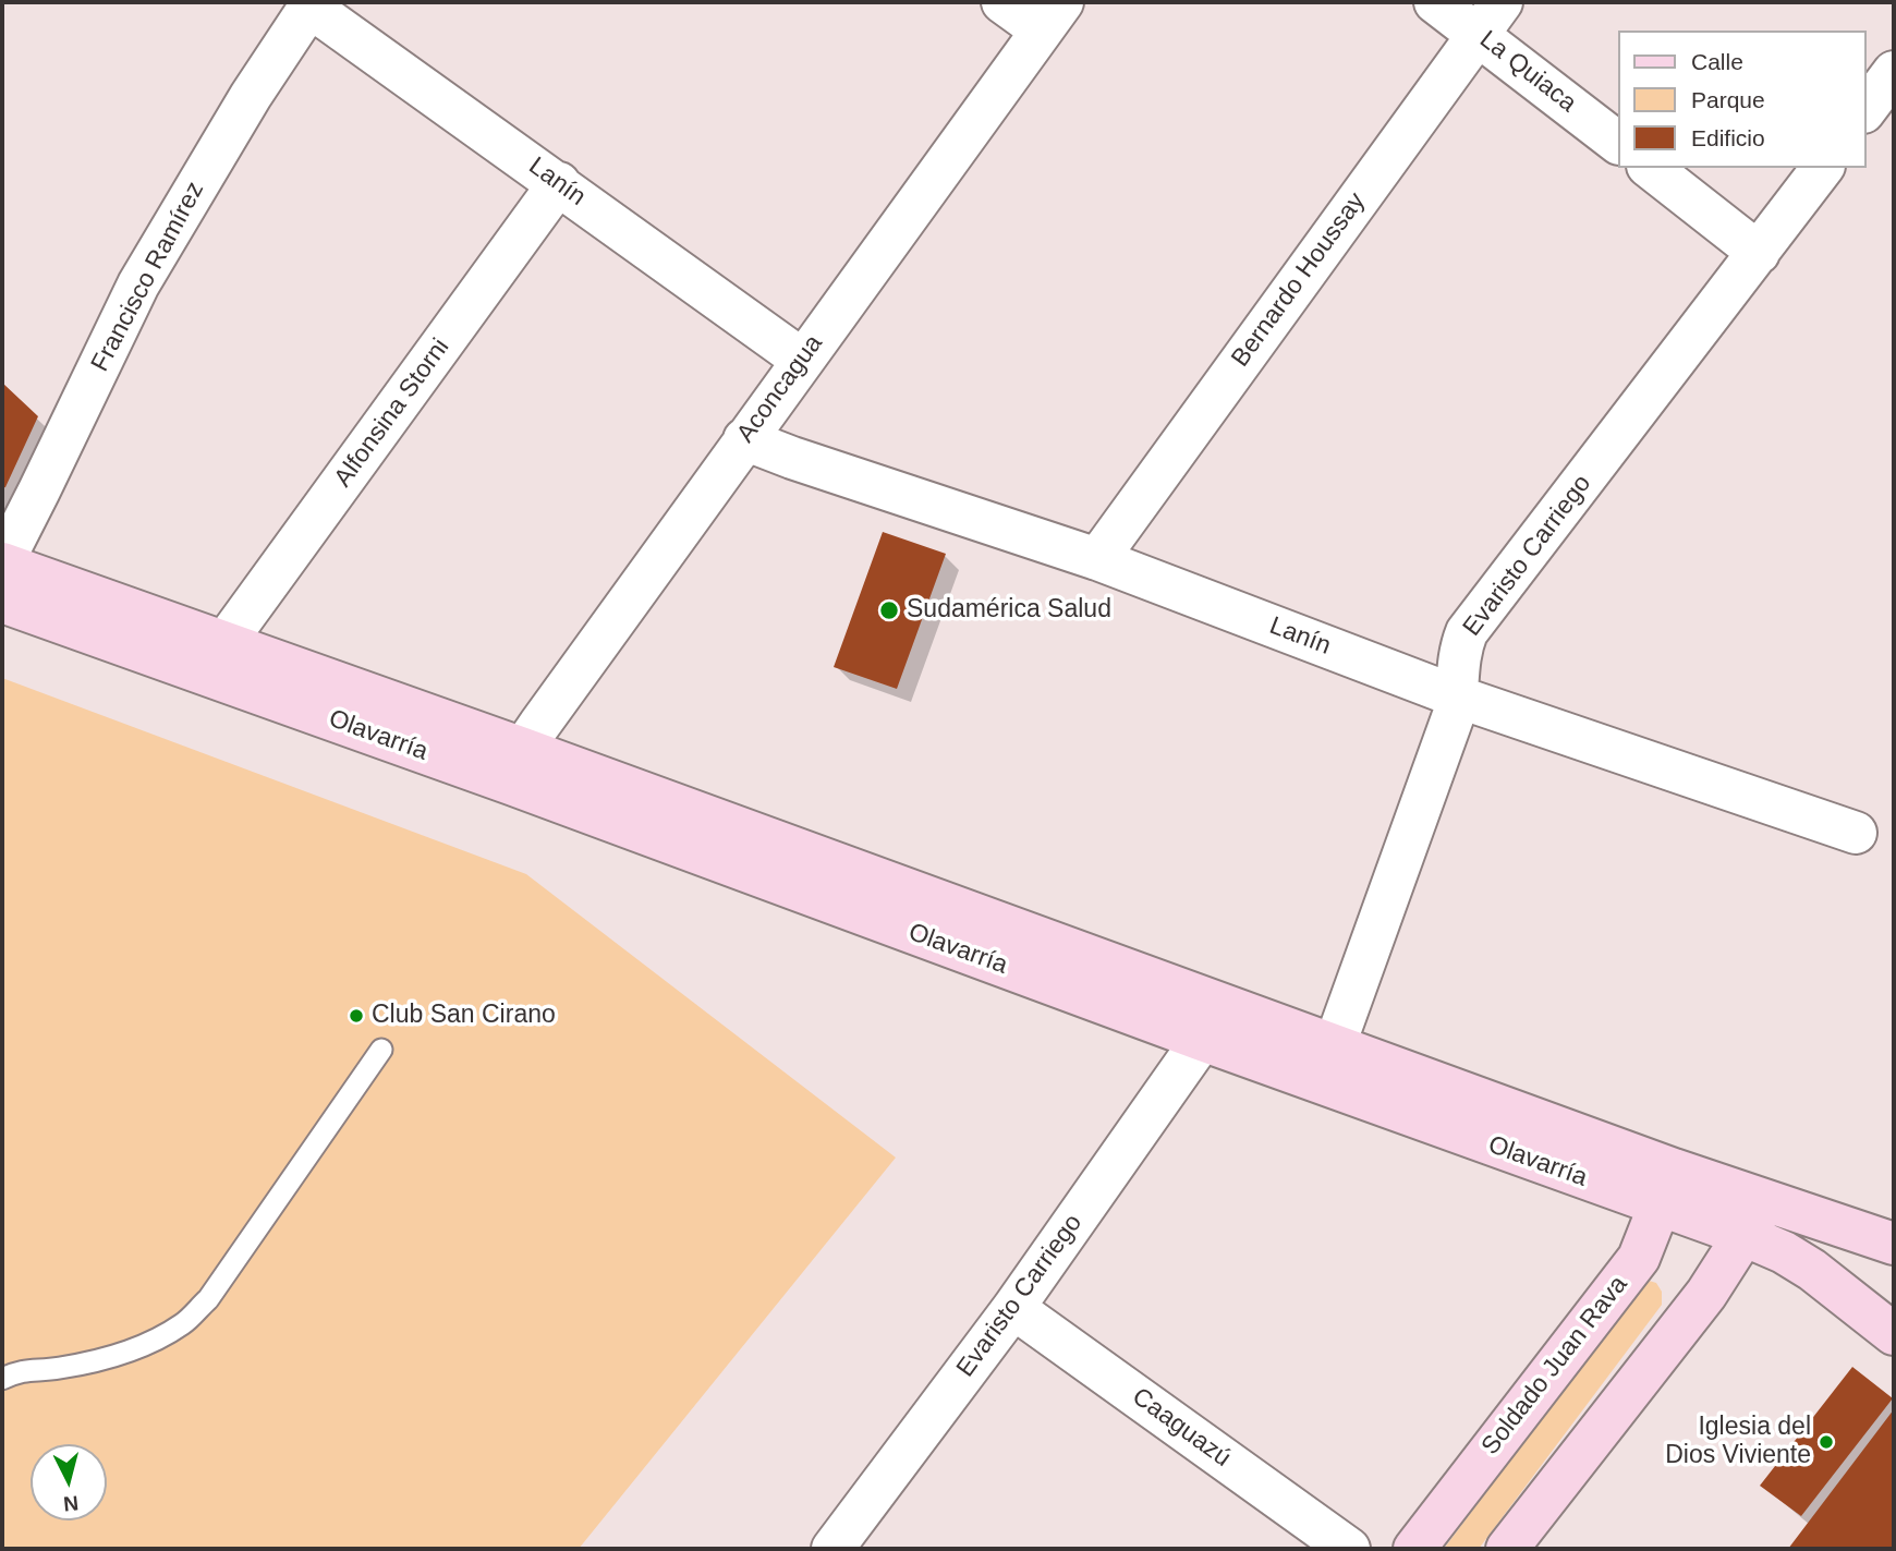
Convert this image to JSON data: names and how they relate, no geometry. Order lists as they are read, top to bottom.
{
  "streets": {
    "street": [
      "La Quiaca",
      "Lanín",
      "Francisco Ramírez",
      "Bernardo Houssay",
      "Aconcagua",
      "Alfonsina Storni",
      "Evaristo Carriego",
      "Olavarría",
      "Soldado Juan Rava",
      "Caaguazú"
    ]
  },
  "crossings": [
    ["La Quiaca", "Bernardo Houssay"],
    ["Lanín", "Francisco Ramírez"],
    ["Lanín", "Bernardo Houssay"],
    ["Lanín", "Aconcagua"],
    ["Lanín", "Alfonsina Storni"],
    ["Lanín", "Evaristo Carriego"],
    ["Francisco Ramírez", "Olavarría"],
    ["Aconcagua", "Olavarría"],
    ["Alfonsina Storni", "Olavarría"],
    ["Evaristo Carriego", "Olavarría"],
    ["Evaristo Carriego", "Caaguazú"],
    ["Olavarría", "Soldado Juan Rava"]
  ],
  "places": ["Sudamérica Salud", "Club San Cirano", "Iglesia del Dios Viviente"],
  "legend": ["Calle", "Parque", "Edificio"],
  "north": "bottom"
}
